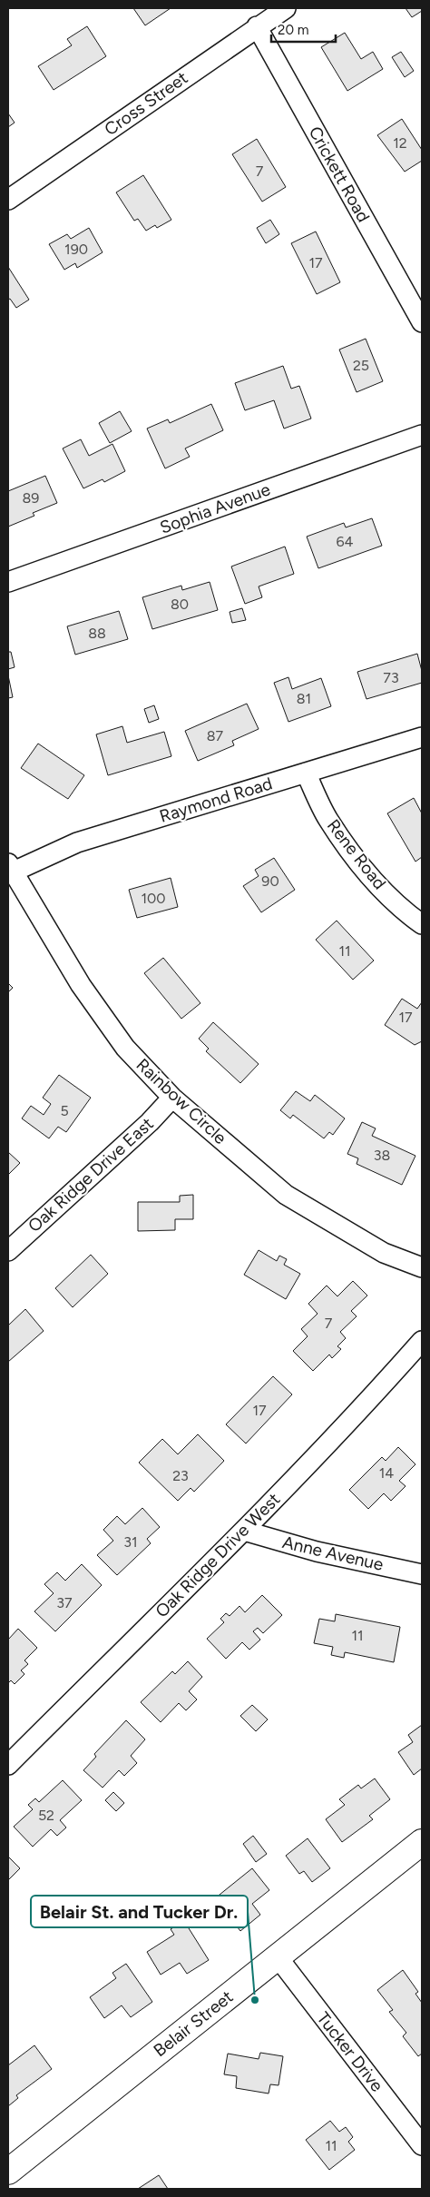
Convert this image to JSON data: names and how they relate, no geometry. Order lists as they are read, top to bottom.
{
  "streets": {
    "main road": ["Belair Street"],
    "street": [
      "Cross Street",
      "Crickett Road",
      "Sophia Avenue",
      "Raymond Road",
      "Rene Road",
      "Rainbow Circle",
      "Oak Ridge Drive East",
      "Anne Avenue",
      "Oak Ridge Drive West",
      "Tucker Drive"
    ]
  },
  "crossings": [
    ["Cross Street", "Crickett Road"],
    ["Raymond Road", "Rene Road"],
    ["Raymond Road", "Rainbow Circle"],
    ["Rainbow Circle", "Oak Ridge Drive East"],
    ["Anne Avenue", "Oak Ridge Drive West"],
    ["Belair Street", "Tucker Drive"]
  ],
  "places": ["Belair St. and Tucker Dr."],
  "house_numbers": [
    "12",
    "7",
    "190",
    "17",
    "25",
    "89",
    "64",
    "80",
    "88",
    "73",
    "81",
    "87",
    "90",
    "100",
    "11",
    "17",
    "5",
    "38",
    "7",
    "17",
    "14",
    "23",
    "31",
    "37",
    "11",
    "52",
    "11"
  ],
  "scale_bar": "20 m"
}
